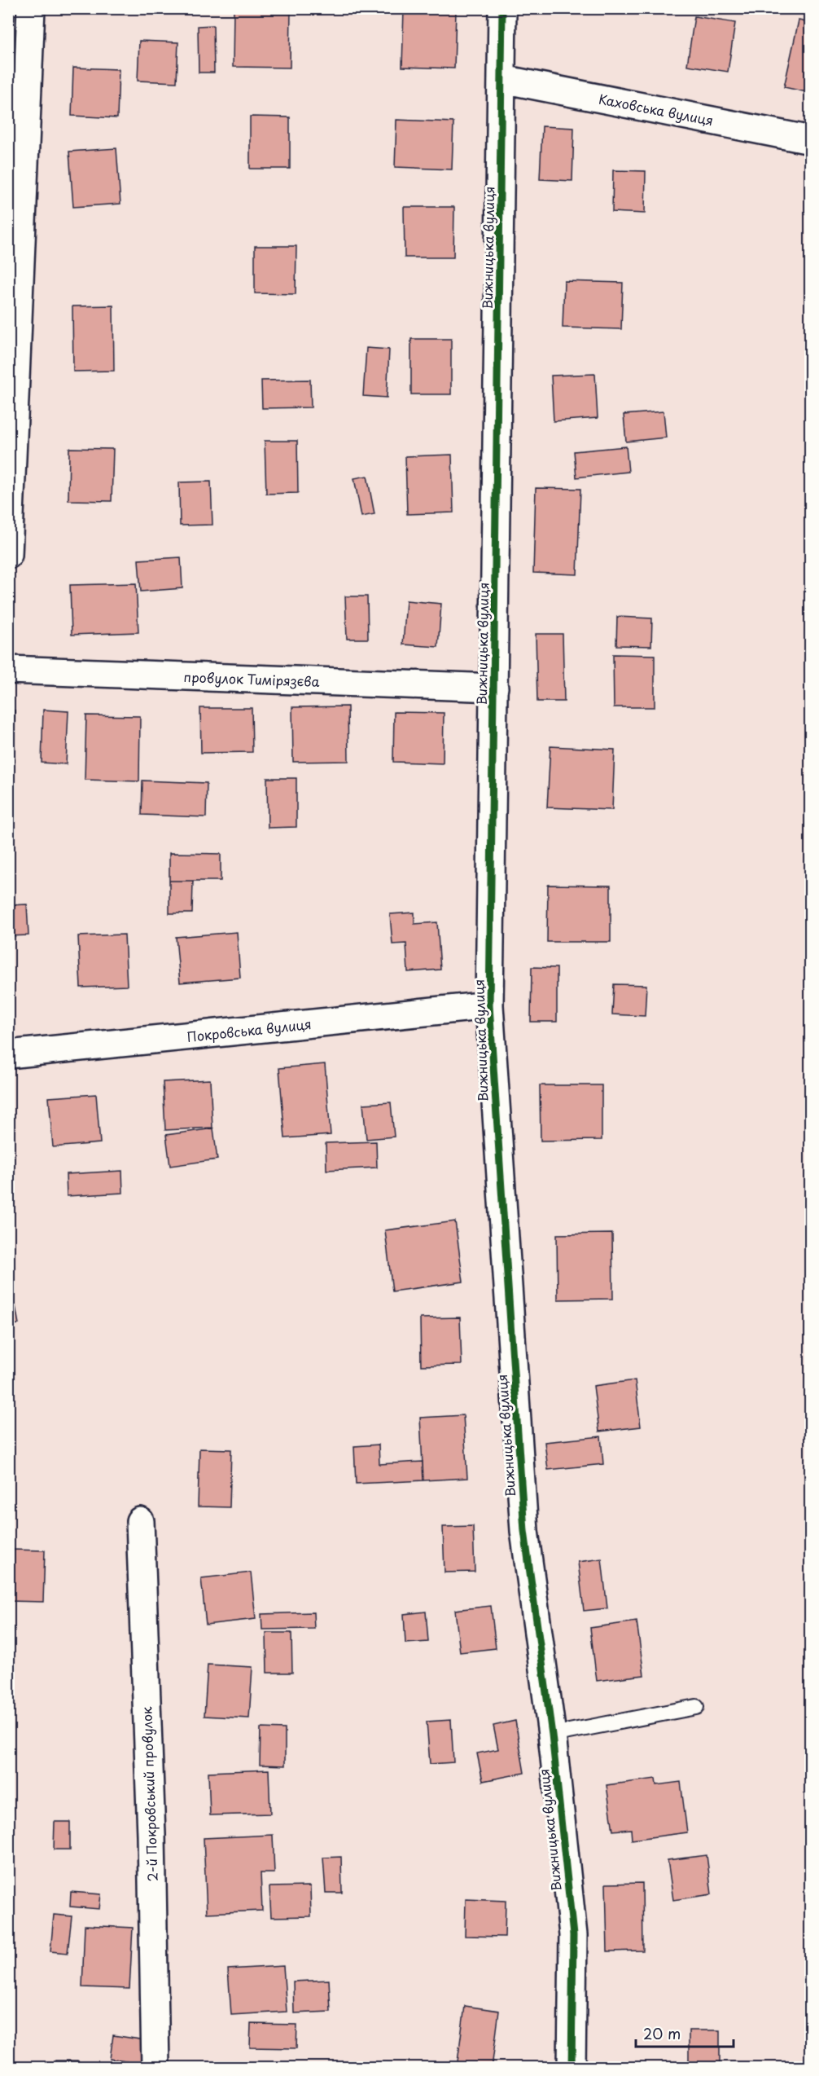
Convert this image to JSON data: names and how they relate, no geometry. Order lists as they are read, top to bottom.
{
  "streets": {
    "street": [
      "Каховська вулиця",
      "Вижницька вулиця",
      "провулок Тимірязєва",
      "Покровська вулиця",
      "2-й Покровський провулок"
    ]
  },
  "crossings": [
    ["Каховська вулиця", "Вижницька вулиця"],
    ["Вижницька вулиця", "провулок Тимірязєва"],
    ["Вижницька вулиця", "Покровська вулиця"]
  ],
  "scale_bar": "20 m"
}
